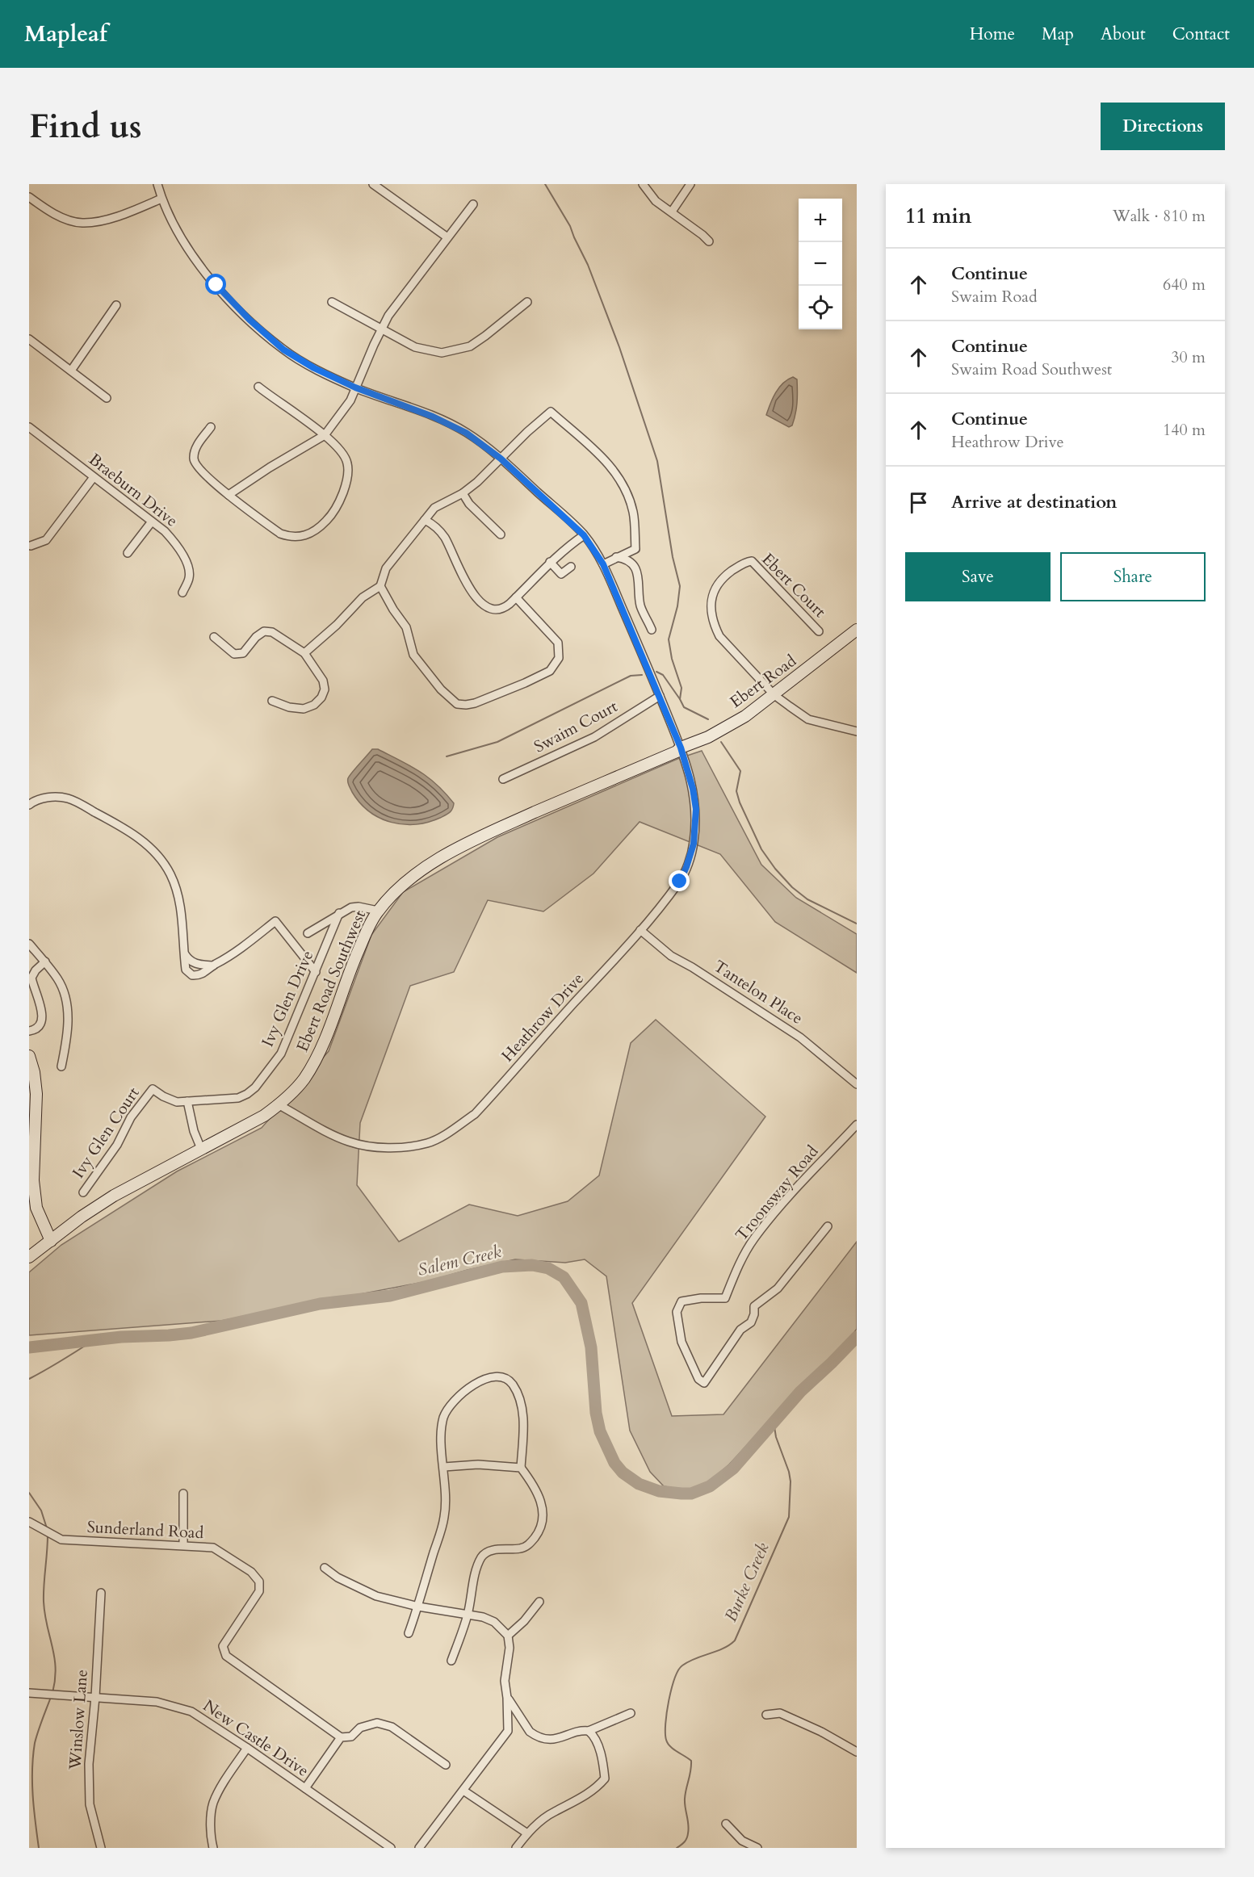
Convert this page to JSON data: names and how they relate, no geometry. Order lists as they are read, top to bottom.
{
  "streets": {
    "main road": ["Ebert Road", "Ebert Road Southwest"],
    "street": [
      "Braeburn Drive",
      "Ebert Court",
      "Swaim Court",
      "Tantelon Place",
      "Ivy Glen Drive",
      "Heathrow Drive",
      "Ivy Glen Court",
      "Troonsway Road",
      "Sunderland Road",
      "Winslow Lane",
      "New Castle Drive"
    ]
  },
  "crossings": [
    ["Ebert Court", "Ebert Road"],
    ["Ebert Road", "Ebert Road Southwest"],
    ["Ebert Road", "Heathrow Drive"],
    ["Swaim Court", "Heathrow Drive"],
    ["Ebert Road Southwest", "Heathrow Drive"],
    ["Tantelon Place", "Heathrow Drive"],
    ["Ivy Glen Drive", "Ivy Glen Court"],
    ["Winslow Lane", "New Castle Drive"]
  ],
  "water": ["Salem Creek", "Burke Creek"],
  "page": {
    "header": "Mapleaf",
    "nav": [
      "Home",
      "Map",
      "About",
      "Contact"
    ],
    "buttons": [
      "Directions",
      ["Save", "Share"]
    ],
    "title": "Find us",
    "heading": ["11 min", "Walk · 810 m"],
    "map_buttons": ["+", "−"],
    "list": [
      ["Continue", "Swaim Road", "640 m"],
      ["Continue", "Swaim Road Southwest", "30 m"],
      ["Continue", "Heathrow Drive", "140 m"],
      "Arrive at destination"
    ]
  }
}
